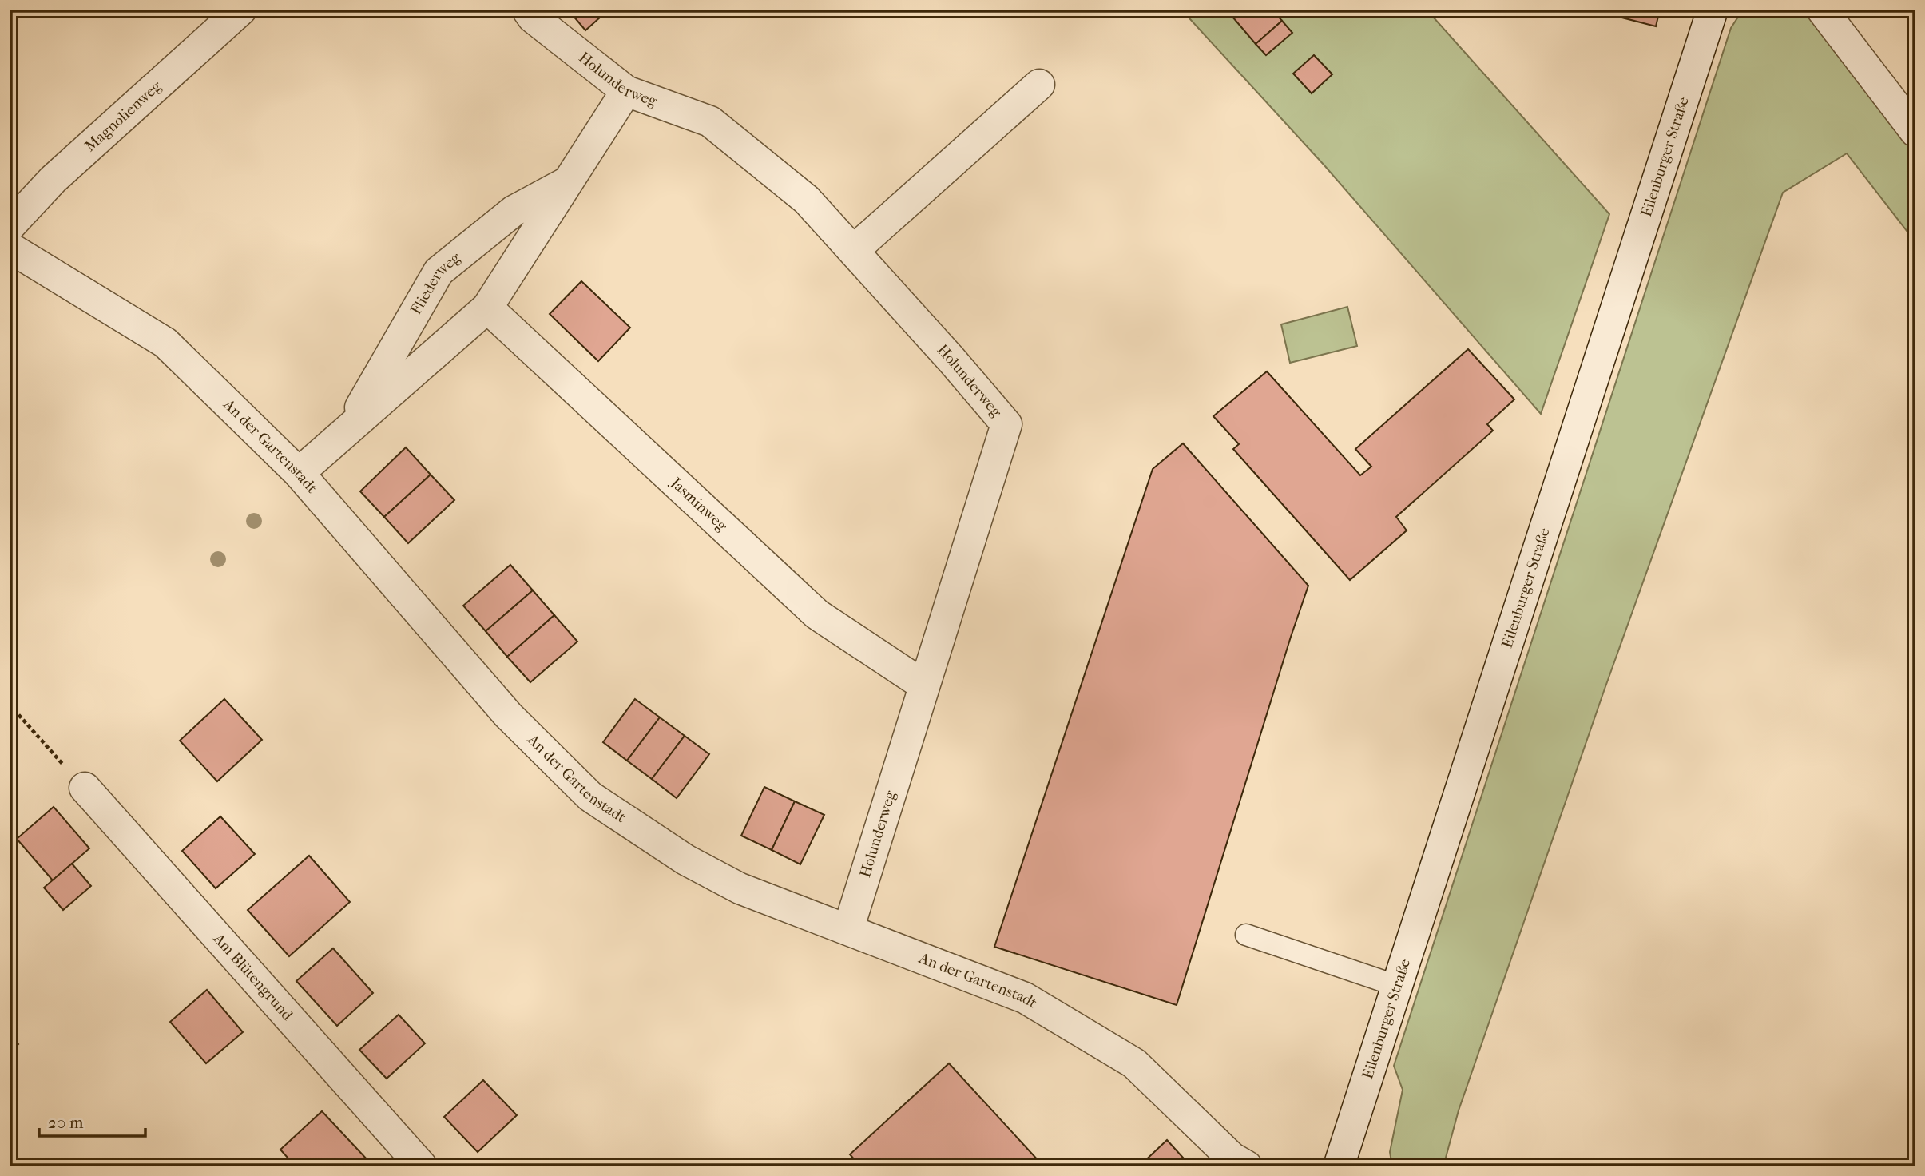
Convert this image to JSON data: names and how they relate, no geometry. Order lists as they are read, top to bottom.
{
  "streets": {
    "street": [
      "Holunderweg",
      "Magnolienweg",
      "Eilenburger Straße",
      "Fliederweg",
      "An der Gartenstadt",
      "Jasminweg",
      "Am Blütengrund"
    ]
  },
  "crossings": [
    ["Holunderweg", "Fliederweg"],
    ["Holunderweg", "An der Gartenstadt"],
    ["Holunderweg", "Jasminweg"],
    ["Fliederweg", "An der Gartenstadt"],
    ["Fliederweg", "Jasminweg"]
  ],
  "scale_bar": "20 m"
}
